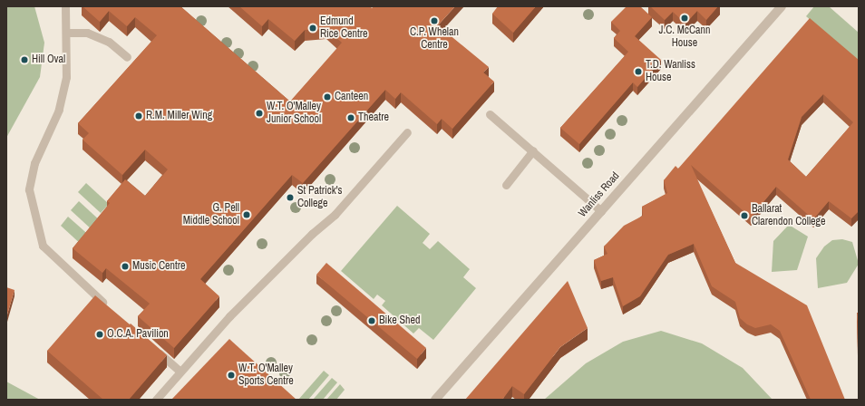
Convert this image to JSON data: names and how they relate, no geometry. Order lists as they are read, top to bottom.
{
  "streets": {
    "street": ["Wanliss Road"]
  },
  "places": [
    "J.C. McCann House",
    "C.P. Whelan Centre",
    "Edmund Rice Centre",
    "Hill Oval",
    "T.D. Wanliss House",
    "Canteen",
    "W.T. O'Malley Junior School",
    "R.M. Miller Wing",
    "Theatre",
    "St Patrick's College",
    "G. Pell Middle School",
    "Ballarat Clarendon College",
    "Music Centre",
    "Bike Shed",
    "O.C.A. Pavilion",
    "W.T. O'Malley Sports Centre"
  ]
}
